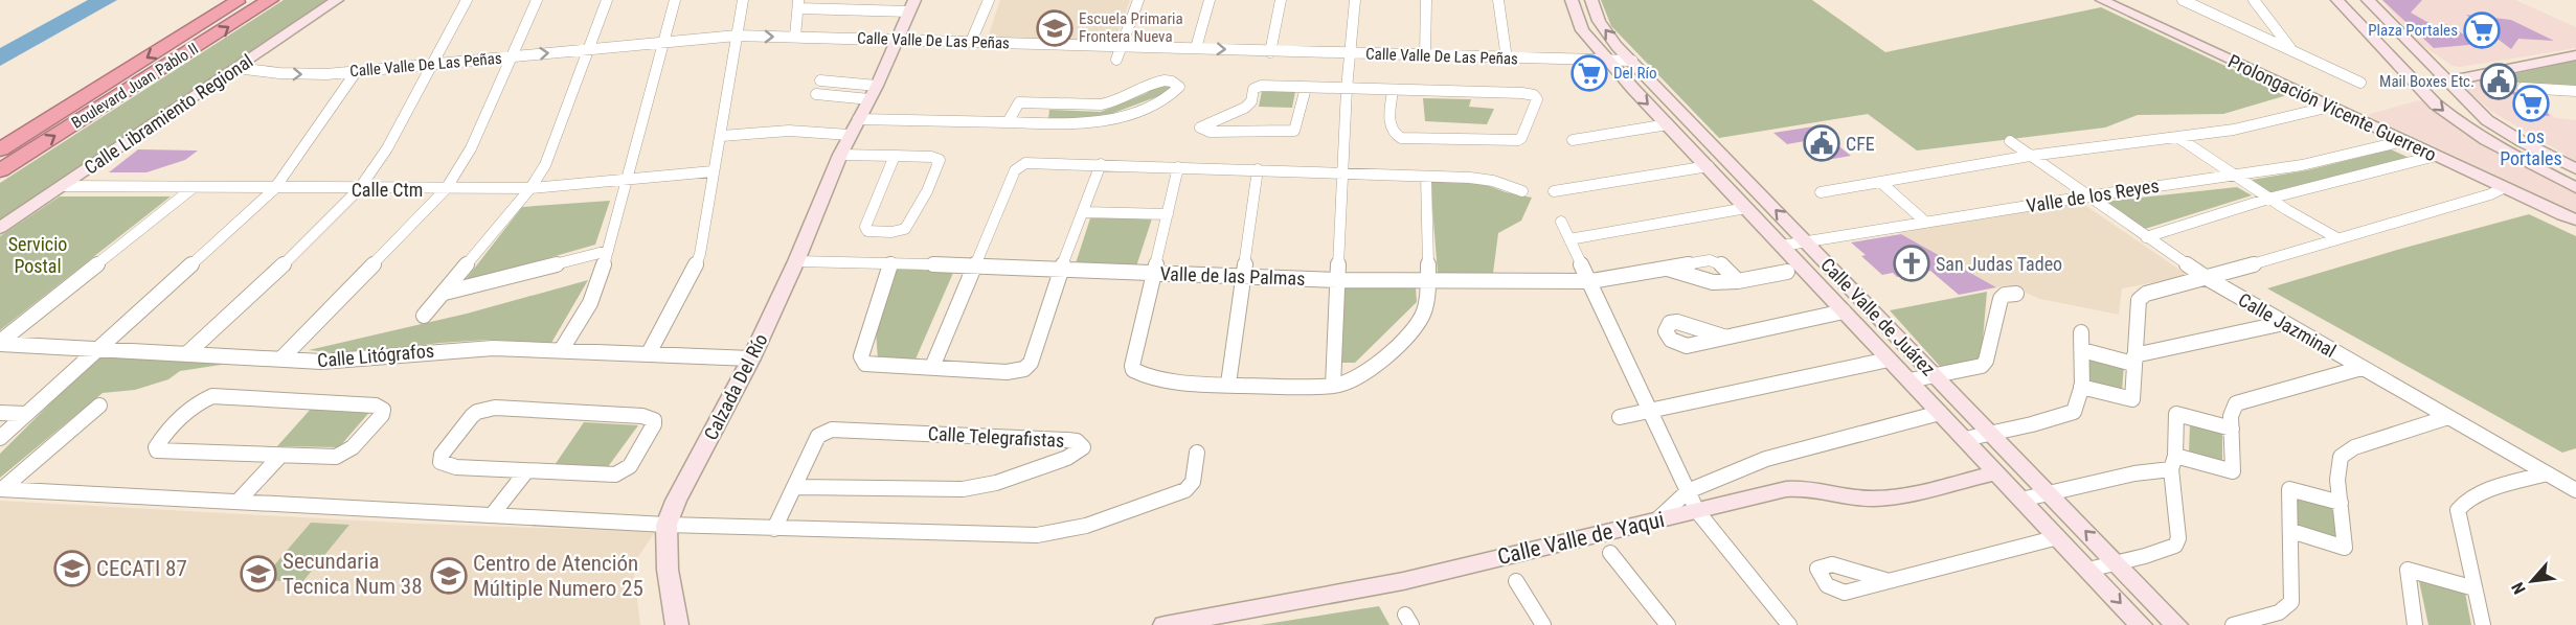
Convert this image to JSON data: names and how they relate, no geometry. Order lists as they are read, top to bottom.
{
  "streets": {
    "highway": ["Boulevard Juan Pablo II"],
    "street": [
      "Calle Valle De Las Peñas",
      "Prolongación Vicente Guerrero",
      "Calle Libramiento Regional",
      "Calle Ctm",
      "Valle de los Reyes",
      "Valle de las Palmas",
      "Calle Valle de Juárez",
      "Calle Jazminal",
      "Calle Litógrafos",
      "Calzada Del Río",
      "Calle Telegrafistas",
      "Calle Valle de Yaqui"
    ]
  },
  "crossings": [
    ["Calle Valle De Las Peñas", "Calle Libramiento Regional"],
    ["Calle Valle De Las Peñas", "Calle Valle de Juárez"],
    ["Calle Valle De Las Peñas", "Calzada Del Río"],
    ["Prolongación Vicente Guerrero", "Valle de los Reyes"],
    ["Calle Libramiento Regional", "Calle Ctm"],
    ["Valle de los Reyes", "Calle Valle de Juárez"],
    ["Valle de los Reyes", "Calle Jazminal"],
    ["Valle de las Palmas", "Calzada Del Río"],
    ["Calle Valle de Juárez", "Calle Valle de Yaqui"],
    ["Calle Litógrafos", "Calzada Del Río"]
  ],
  "parks": ["Servicio Postal"],
  "places": {
    "school or university": [
      "Escuela Primaria Frontera Nueva",
      "CECATI 87",
      "Secundaria Tecnica Num 38",
      "Centro de Atención Múltiple Numero 25"
    ],
    "supermarket": ["Plaza Portales", "Del Río", "Los Portales"],
    "public building": ["Mail Boxes Etc.", "CFE"],
    "church": ["San Judas Tadeo"]
  },
  "north": "bottom left"
}
